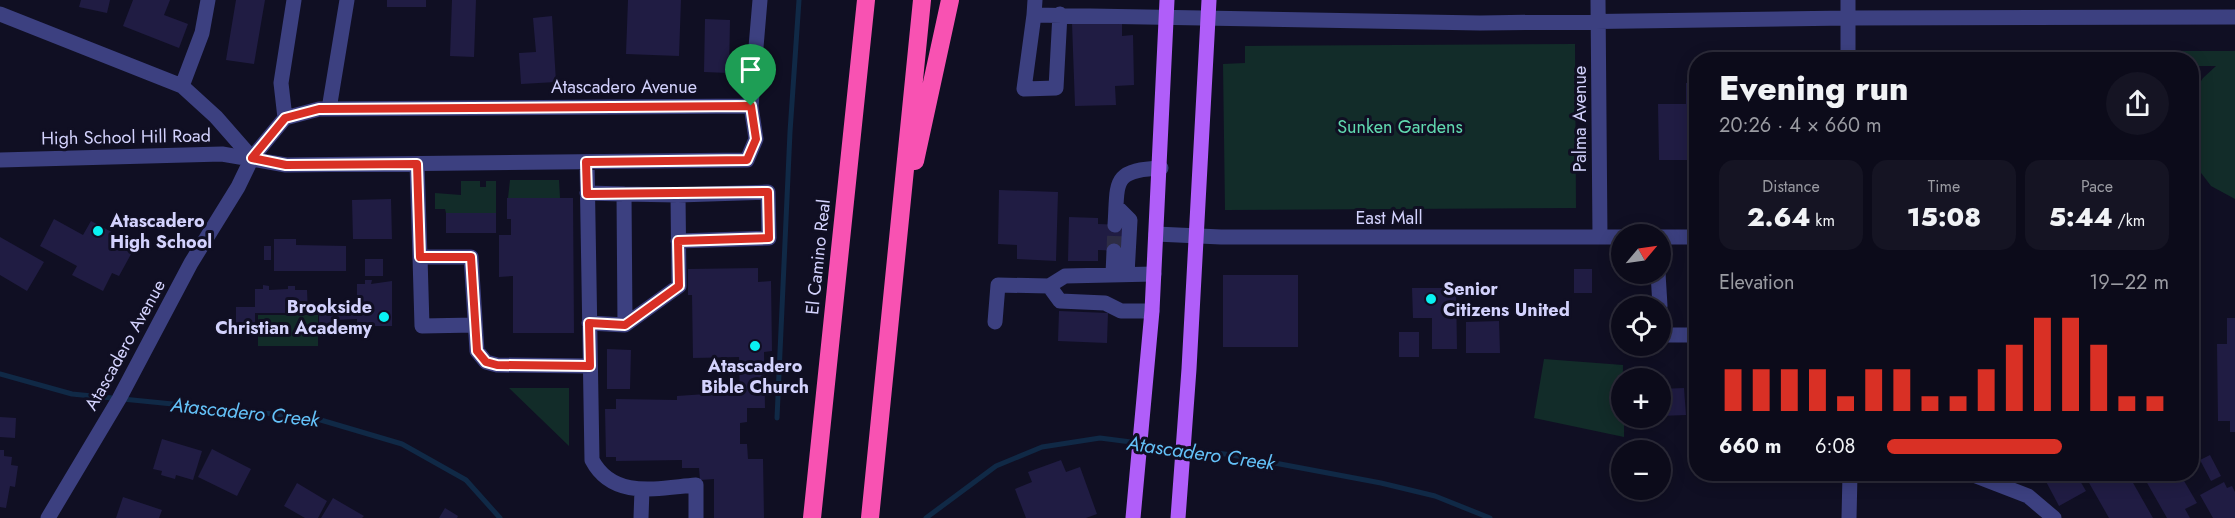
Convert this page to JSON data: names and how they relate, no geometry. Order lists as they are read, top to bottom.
{
  "streets": {
    "highway": ["El Camino Real"],
    "street": [
      "Atascadero Avenue",
      "Palma Avenue",
      "High School Hill Road",
      "East Mall"
    ]
  },
  "crossings": [
    ["Atascadero Avenue", "High School Hill Road"],
    ["Palma Avenue", "East Mall"]
  ],
  "water": ["Atascadero Creek"],
  "parks": ["Sunken Gardens"],
  "places": [
    "Atascadero High School",
    "Senior Citizens United",
    "Brookside Christian Academy",
    "Atascadero Bible Church"
  ],
  "north": "top right",
  "page": {
    "heading": ["Evening run", "20:26 · 4 × 660 m"],
    "stats": [
      ["Distance", "2.64 km"],
      ["Time", "15:08"],
      ["Pace", "5:44 /km"]
    ],
    "map_buttons": ["+", "−"],
    "chart": ["Elevation", "19–22 m"],
    "list": [
      {
        "name": "660 m",
        "note": "6:08"
      }
    ]
  }
}
